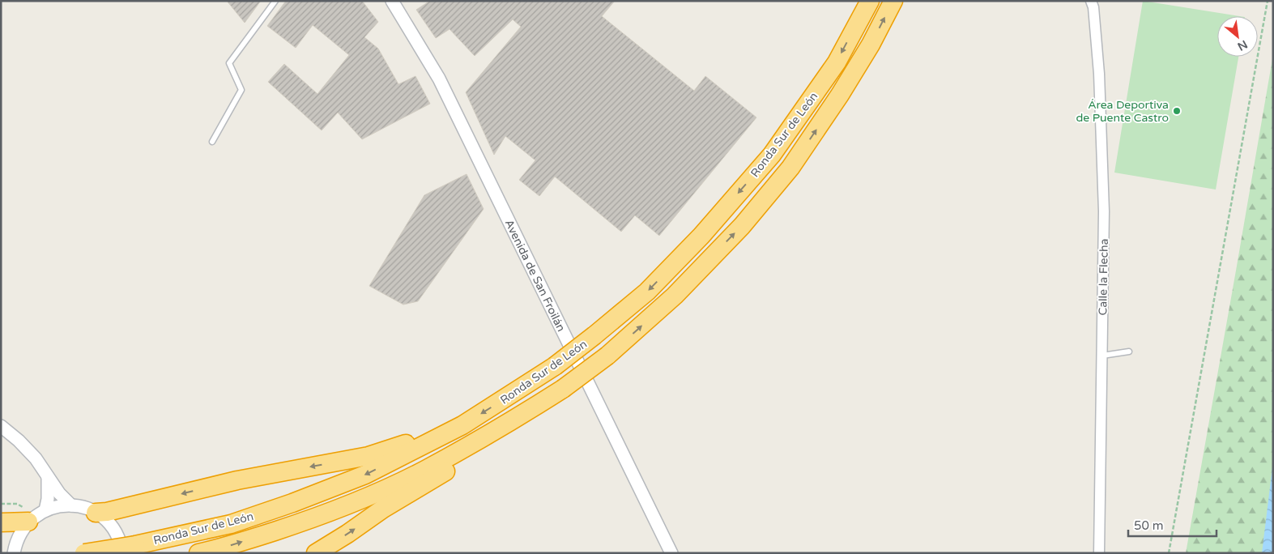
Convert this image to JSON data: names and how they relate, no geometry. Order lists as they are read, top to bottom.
{
  "streets": {
    "highway": ["Ronda Sur de León"],
    "street": ["Avenida de San Froilán", "Calle la Flecha"]
  },
  "places": ["Área Deportiva de Puente Castro"],
  "scale_bar": "50 m",
  "north": "bottom right"
}
